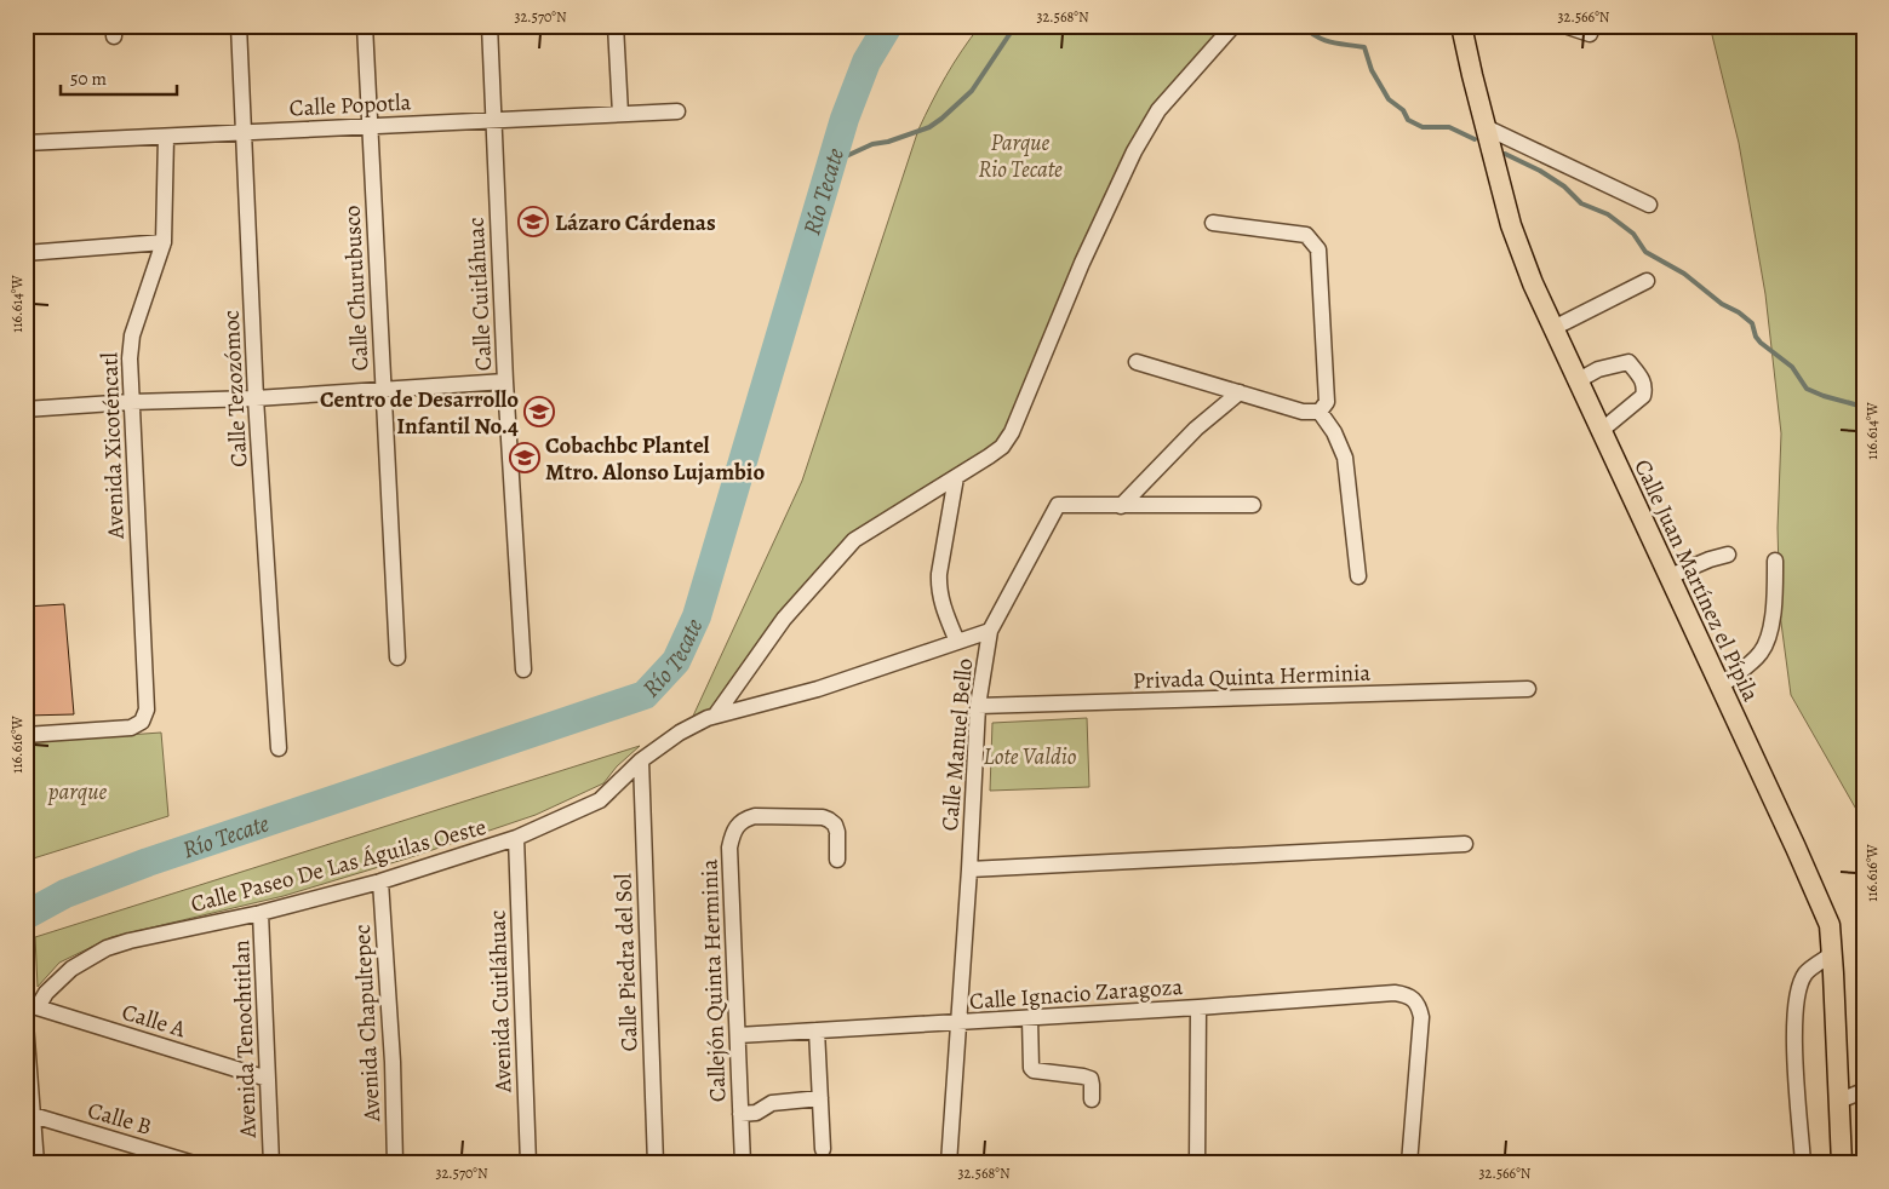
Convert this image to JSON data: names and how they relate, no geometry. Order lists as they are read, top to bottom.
{
  "streets": {
    "main road": ["Calle Juan Martínez el Pípila"],
    "street": [
      "Calle Popotla",
      "Calle Churubusco",
      "Calle Cuitláhuac",
      "Calle Tezozómoc",
      "Avenida Xicoténcatl",
      "Privada Quinta Herminia",
      "Calle Manuel Bello",
      "Calle Paseo De Las Águilas Oeste",
      "Calle Piedra del Sol",
      "Callejón Quinta Herminia",
      "Calle Ignacio Zaragoza",
      "Avenida Cuitláhuac",
      "Calle A",
      "Avenida Chapultepec",
      "Avenida Tenochtitlan",
      "Calle B"
    ]
  },
  "crossings": [
    ["Calle Popotla", "Calle Churubusco"],
    ["Calle Popotla", "Calle Cuitláhuac"],
    ["Calle Popotla", "Calle Tezozómoc"],
    ["Calle Popotla", "Avenida Xicoténcatl"],
    ["Privada Quinta Herminia", "Calle Manuel Bello"],
    ["Calle Manuel Bello", "Calle Paseo De Las Águilas Oeste"],
    ["Calle Manuel Bello", "Calle Ignacio Zaragoza"],
    ["Calle Paseo De Las Águilas Oeste", "Calle Piedra del Sol"],
    ["Calle Paseo De Las Águilas Oeste", "Avenida Cuitláhuac"],
    ["Calle Paseo De Las Águilas Oeste", "Calle A"],
    ["Calle Paseo De Las Águilas Oeste", "Avenida Chapultepec"],
    ["Calle Paseo De Las Águilas Oeste", "Avenida Tenochtitlan"],
    ["Callejón Quinta Herminia", "Calle Ignacio Zaragoza"],
    ["Calle A", "Avenida Tenochtitlan"]
  ],
  "water": ["Río Tecate"],
  "parks": ["Parque Rio Tecate", "Lote Valdio", "parque"],
  "places": {
    "school or university": ["Lázaro Cárdenas", "Centro de Desarrollo Infantil No.4", "Cobachbc Plantel Mtro. Alonso Lujambio"]
  },
  "scale_bar": "50 m",
  "coordinates": [
    "32.570°N",
    "32.568°N",
    "32.566°N",
    "116.614°W",
    "116.616°W"
  ]
}
